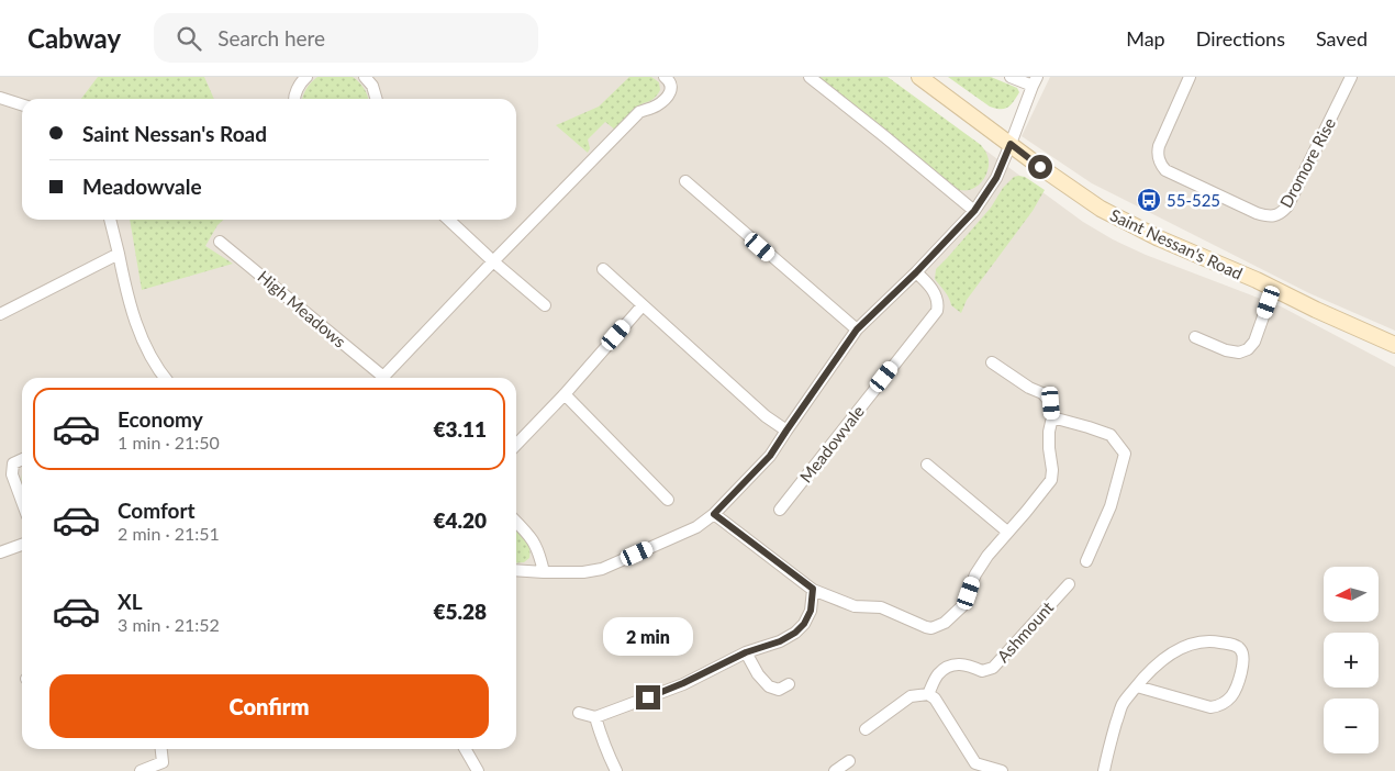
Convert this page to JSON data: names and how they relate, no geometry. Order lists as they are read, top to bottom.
{
  "streets": {
    "main road": ["Saint Nessan's Road"],
    "street": [
      "Dromore Rise",
      "High Meadows",
      "Meadowvale",
      "Ashmount"
    ]
  },
  "places": {
    "bus stop": ["55-525"]
  },
  "north": "left",
  "page": {
    "header": "Cabway",
    "search": "Search here",
    "nav": ["Map", "Directions", "Saved"],
    "banner": ["Saint Nessan's Road", "Meadowvale"],
    "list": [
      {
        "name": "Economy",
        "note": "1 min · 21:50",
        "value": "€3.11"
      },
      {
        "name": "Comfort",
        "note": "2 min · 21:51",
        "value": "€4.20"
      },
      {
        "name": "XL",
        "note": "3 min · 21:52",
        "value": "€5.28"
      }
    ],
    "map_buttons": ["+", "−"],
    "bubble": "2 min",
    "buttons": "Confirm"
  }
}
